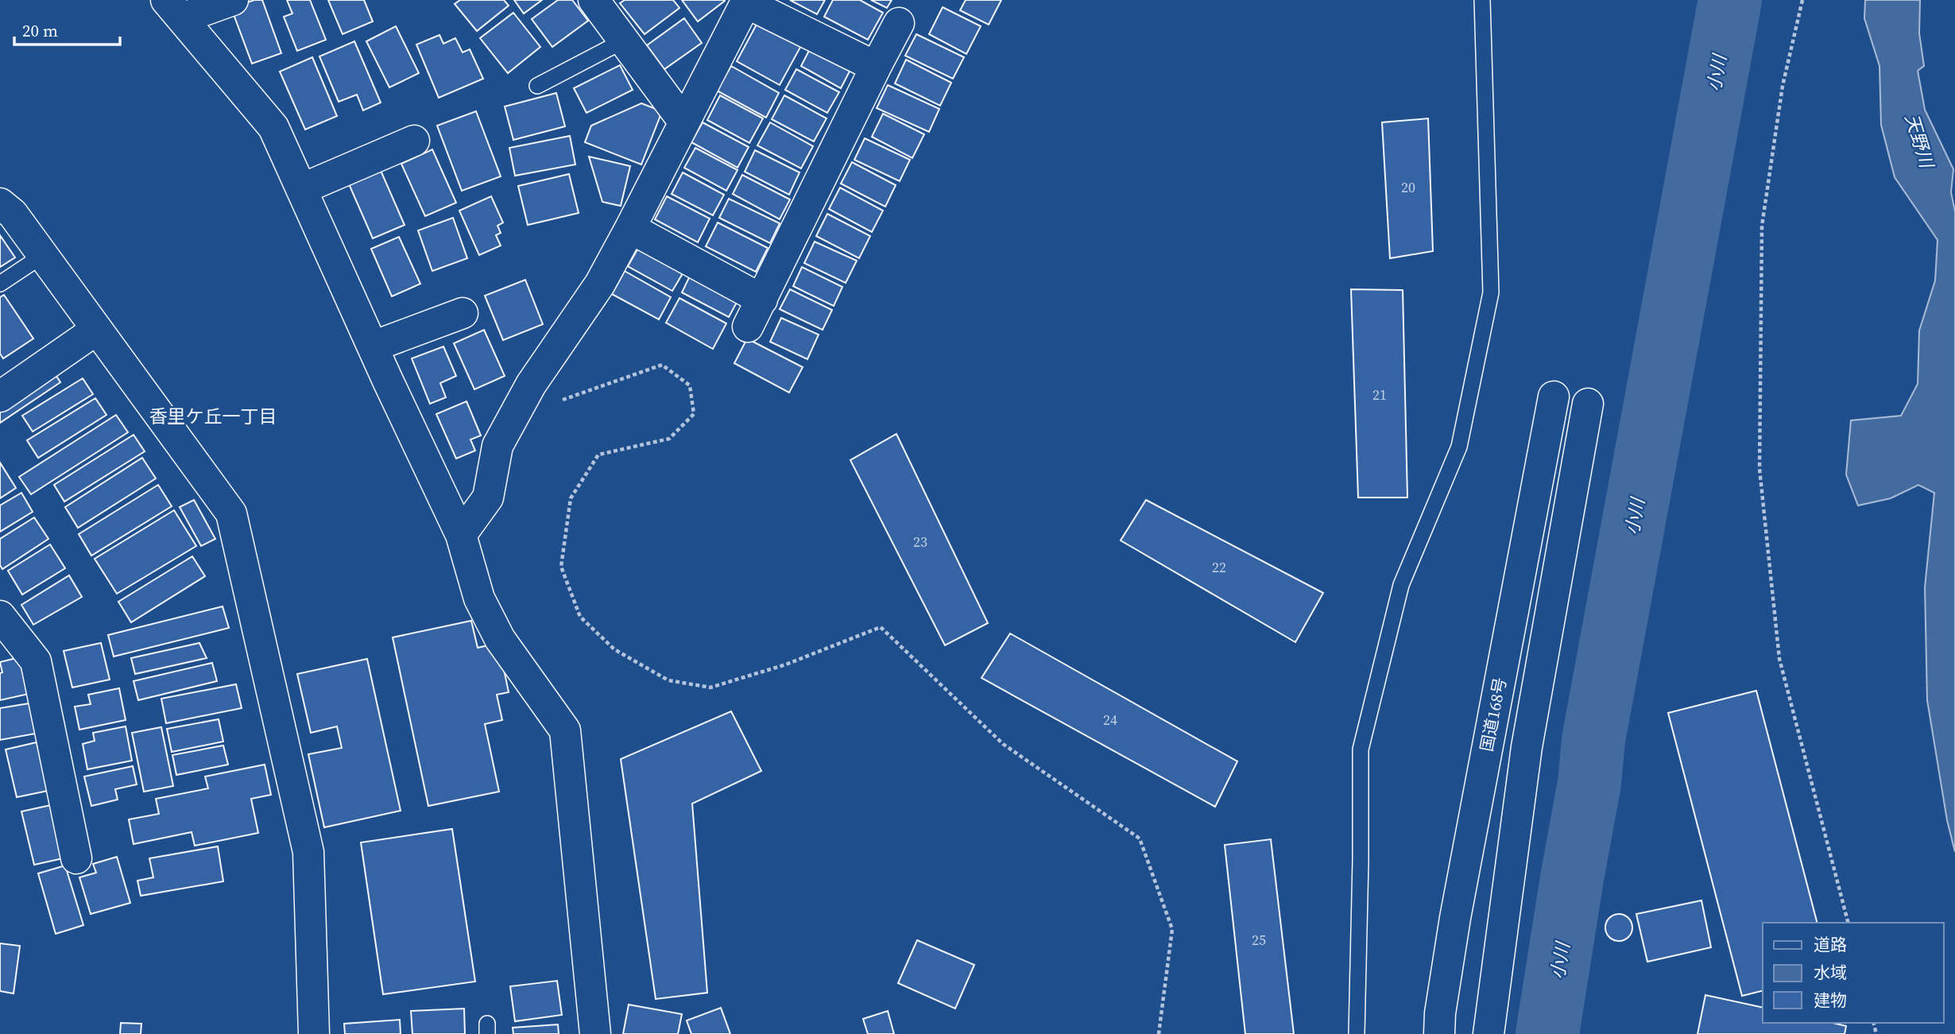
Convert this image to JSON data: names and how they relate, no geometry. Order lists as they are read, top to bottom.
{
  "streets": {
    "main road": ["国道168号"]
  },
  "districts": ["香里ケ丘一丁目"],
  "water": ["小川", "天野川"],
  "house_numbers": [
    "20",
    "21",
    "23",
    "22",
    "24",
    "25"
  ],
  "legend": ["道路", "水域", "建物"],
  "scale_bar": "20 m"
}
